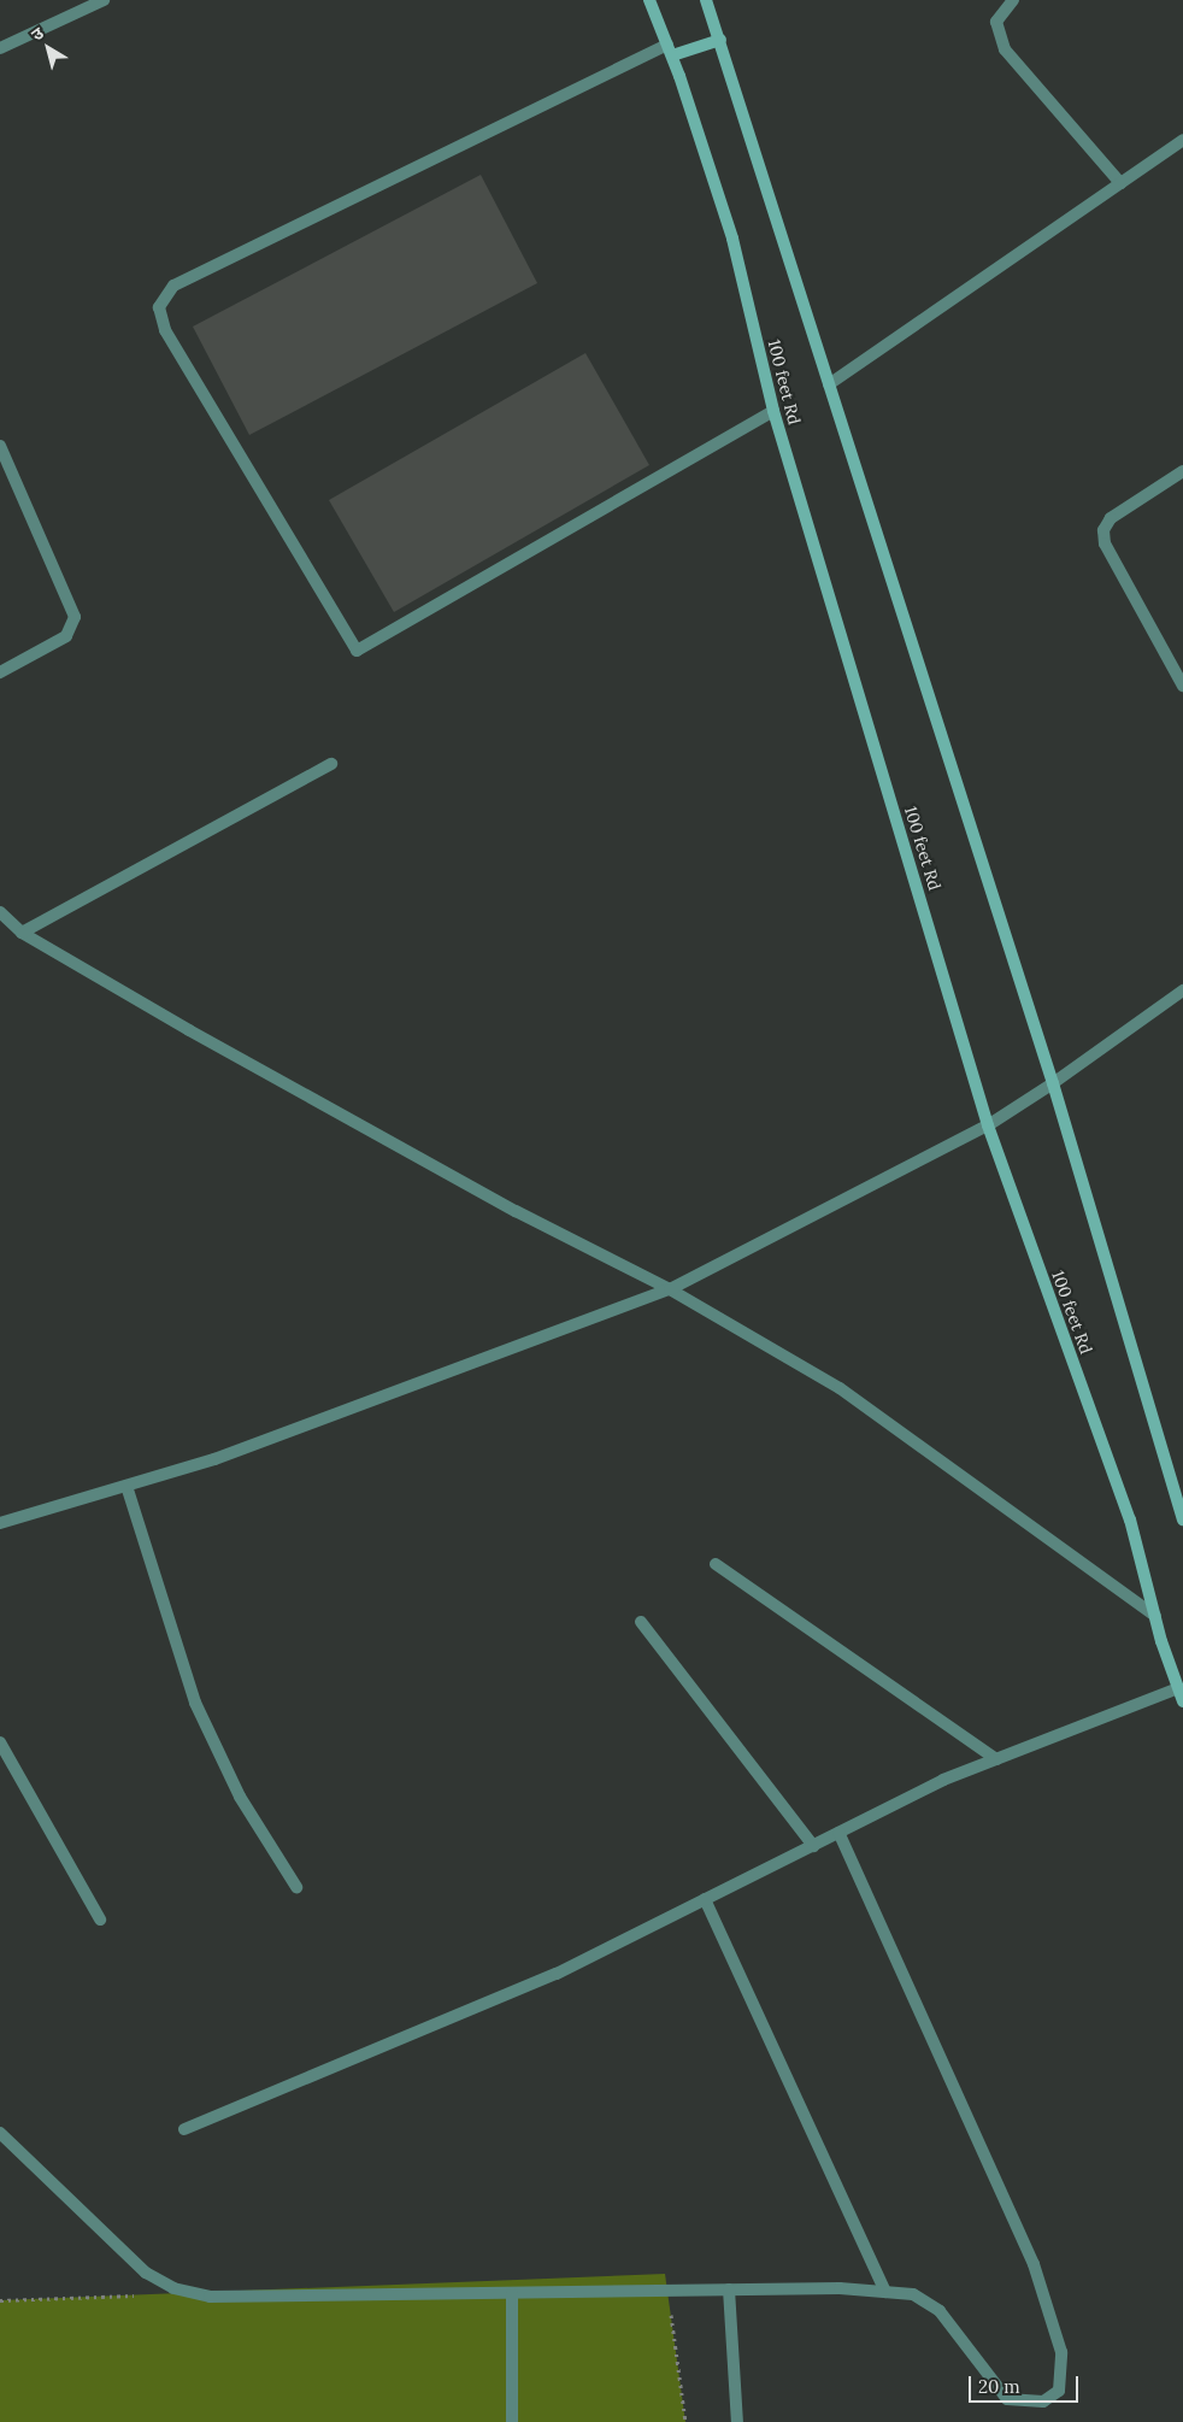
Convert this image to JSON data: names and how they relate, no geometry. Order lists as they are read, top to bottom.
{
  "streets": {
    "main road": ["100 feet Rd"]
  },
  "scale_bar": "20 m",
  "north": "top left"
}
